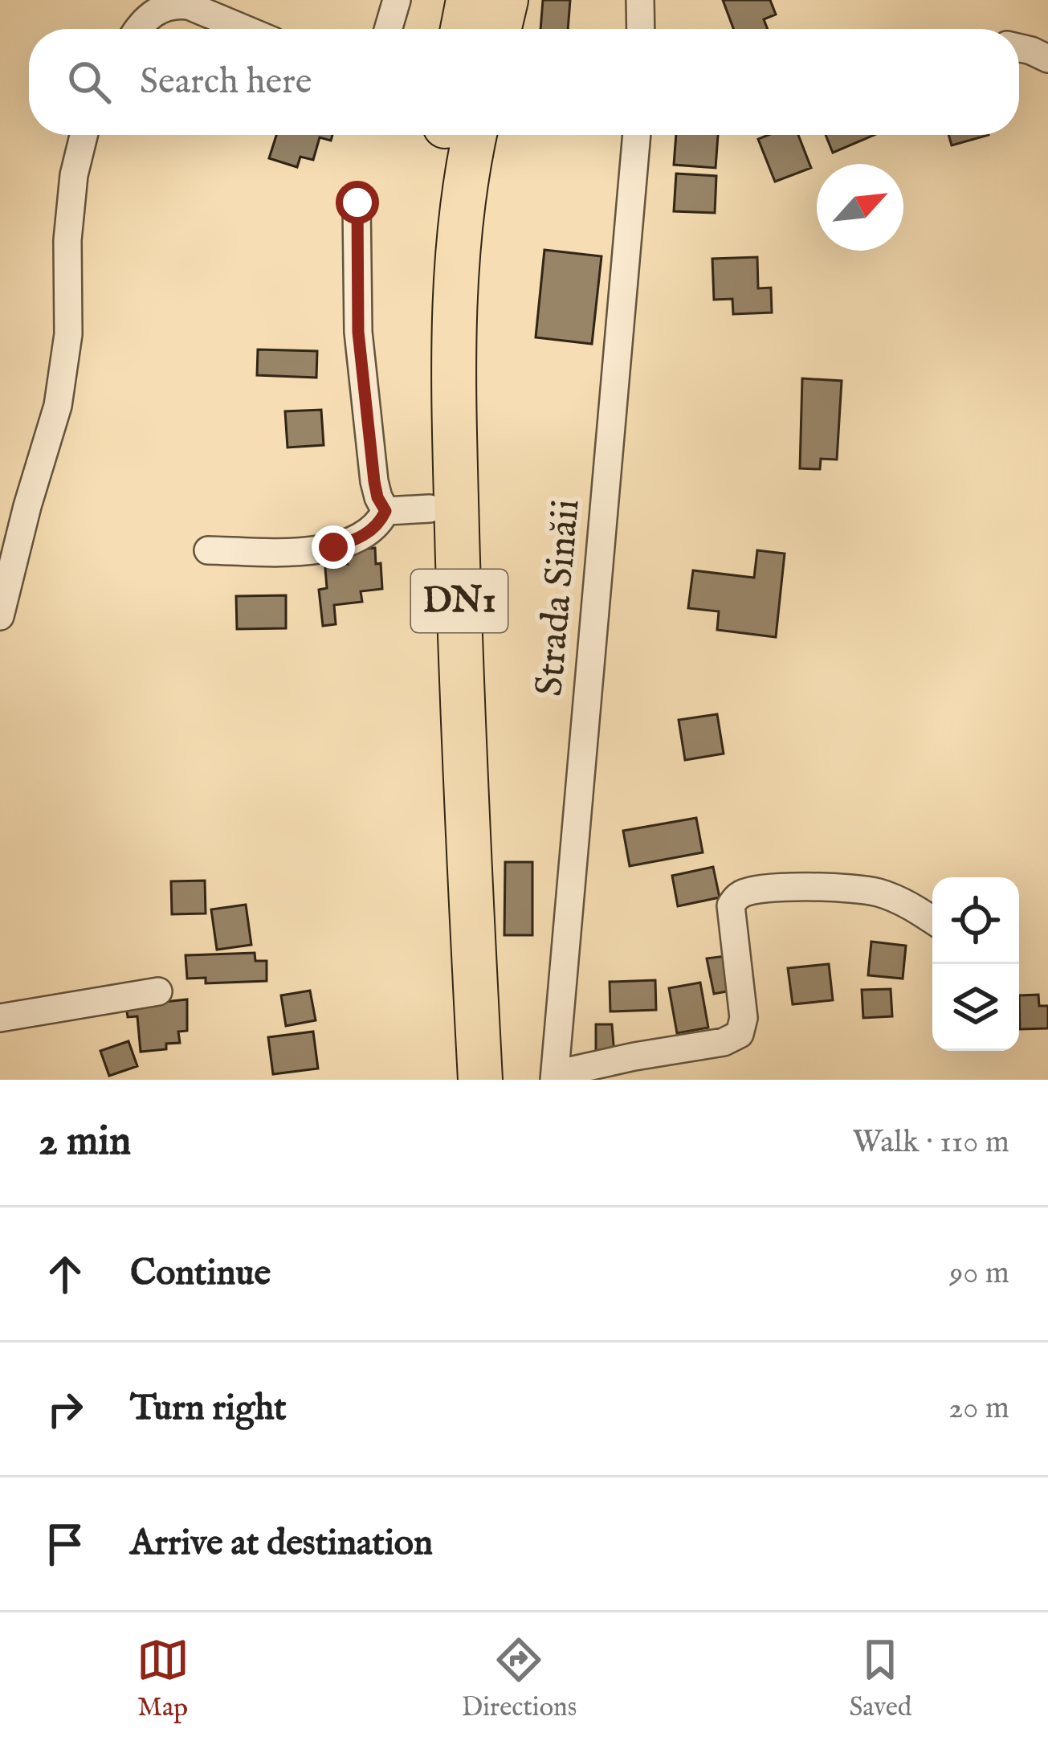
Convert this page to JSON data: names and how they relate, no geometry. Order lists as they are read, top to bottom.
{
  "streets": {
    "highway": ["DN1"],
    "street": ["Strada Sinăii"]
  },
  "north": "top right",
  "page": {
    "search": "Search here",
    "heading": ["2 min", "Walk · 110 m"],
    "list": [
      ["Continue", "90 m"],
      ["Turn right", "20 m"],
      "Arrive at destination"
    ],
    "nav": ["Map", "Directions", "Saved"]
  }
}
